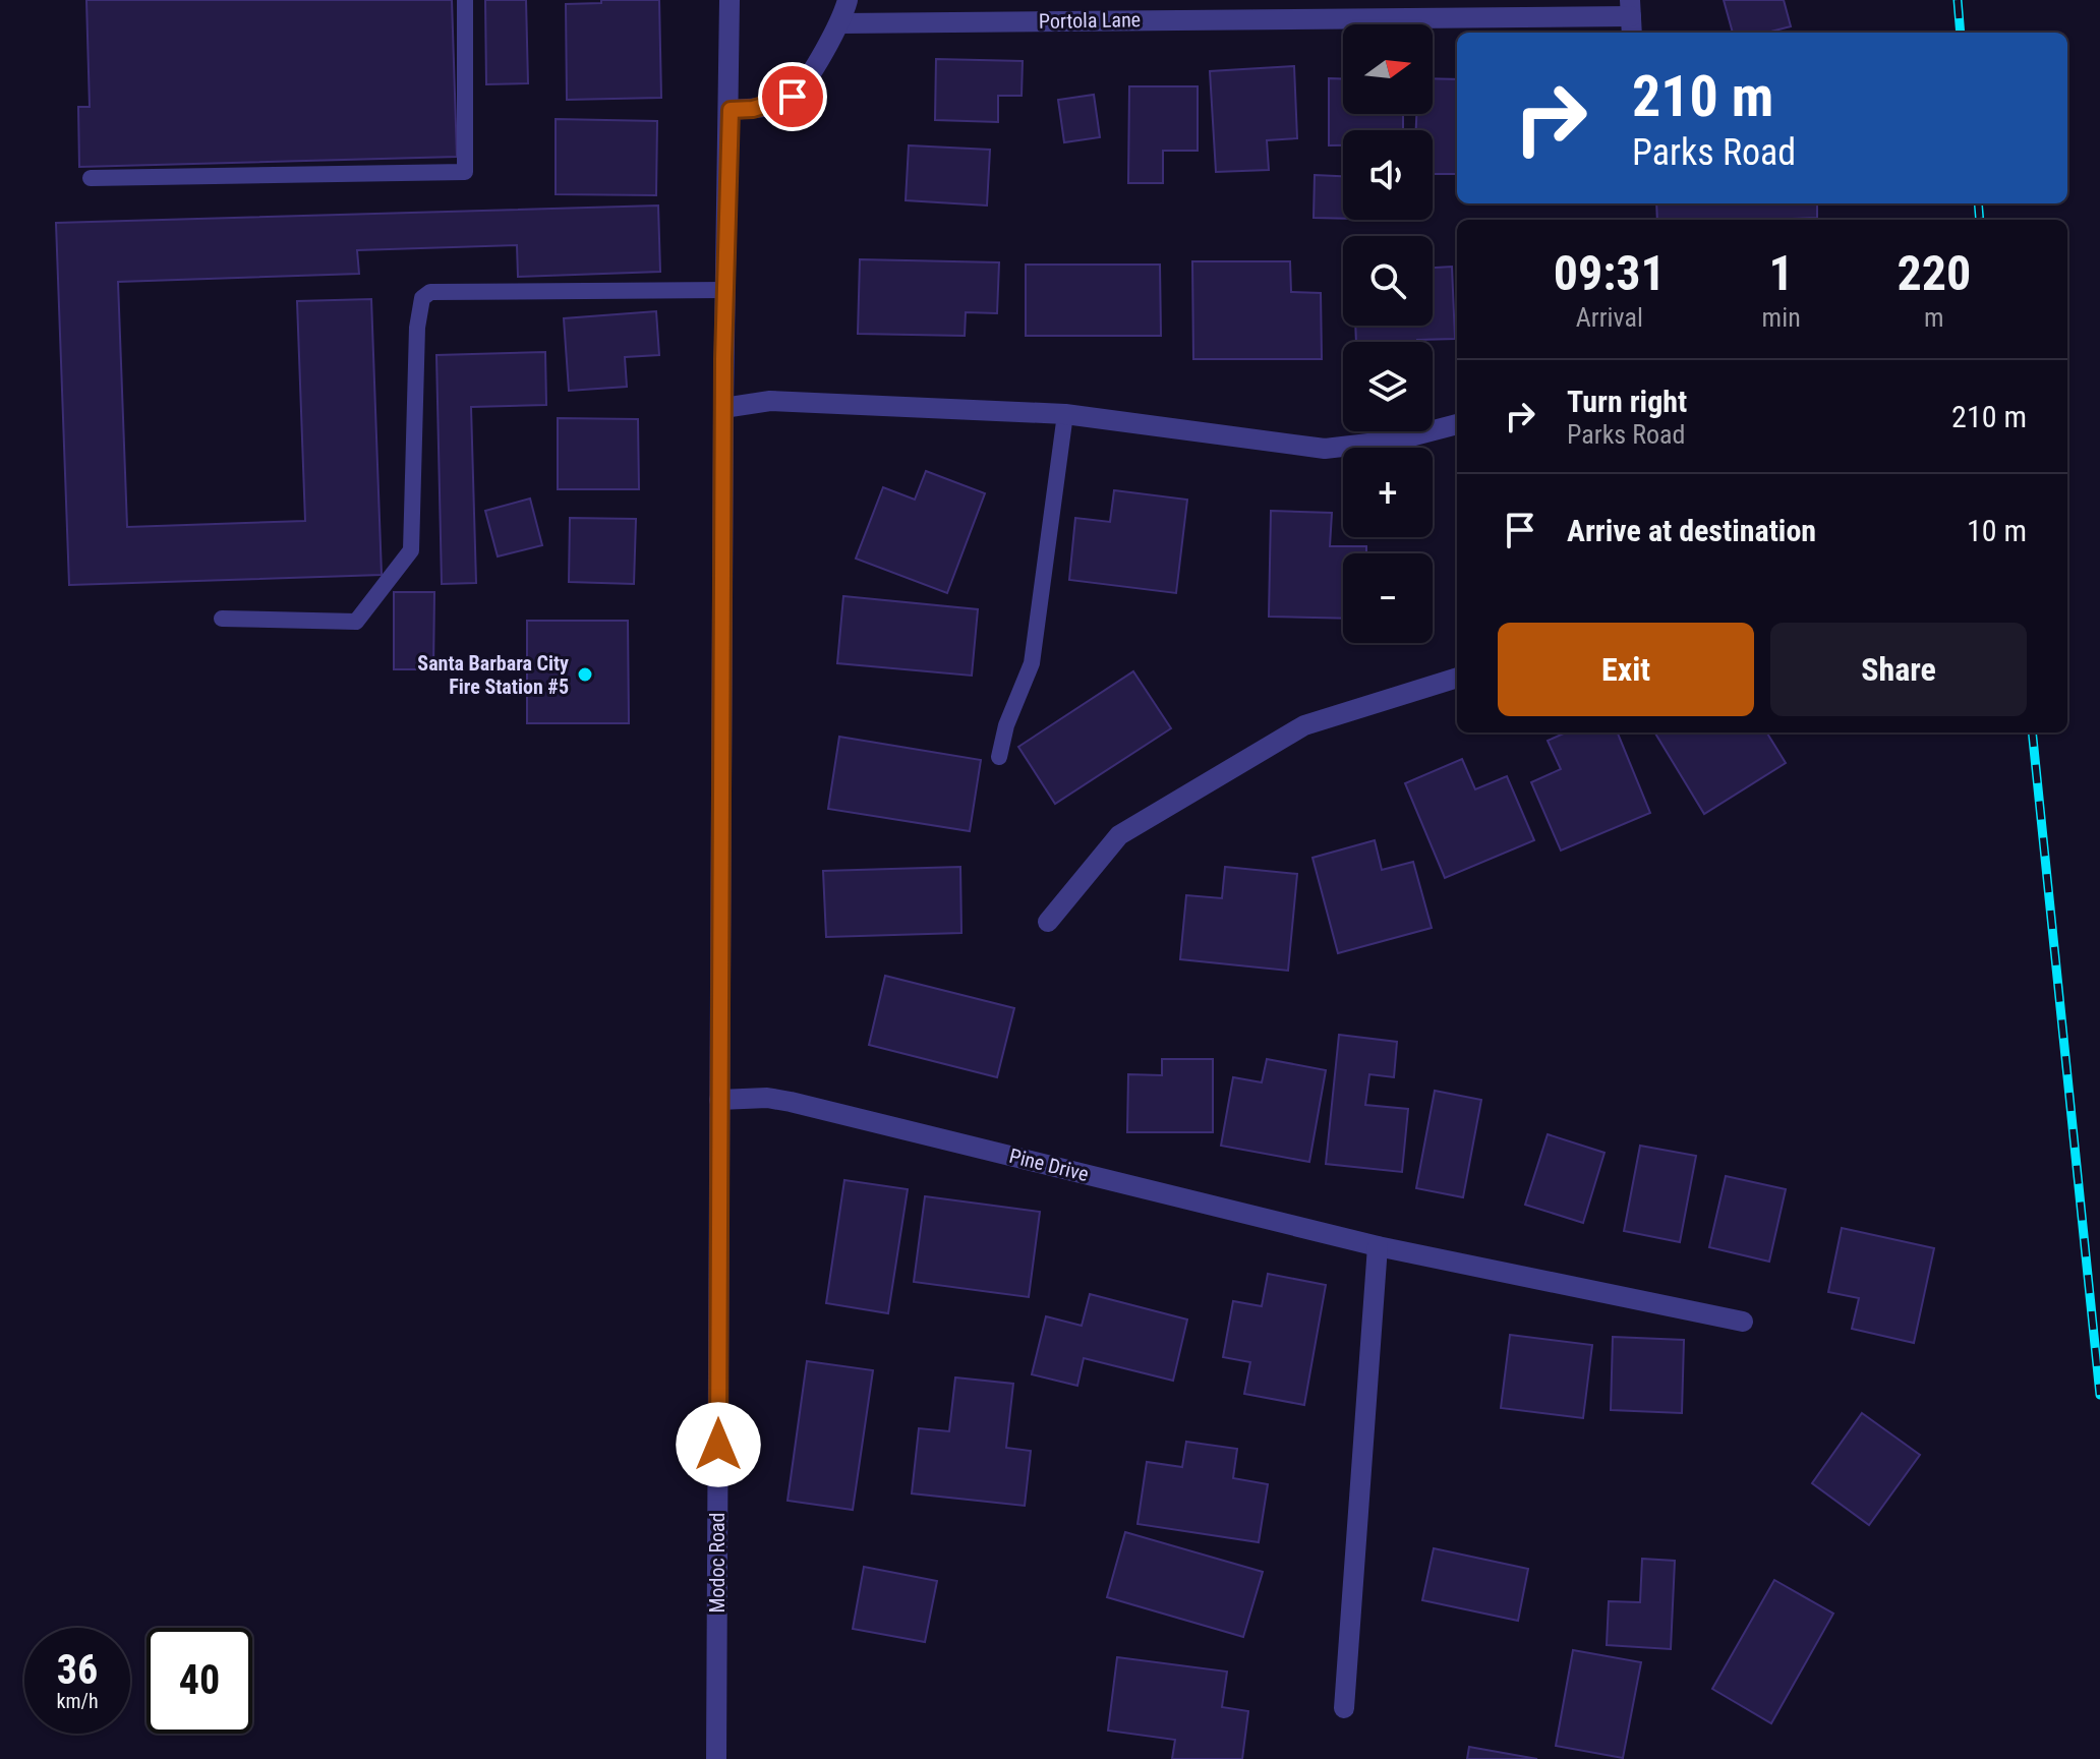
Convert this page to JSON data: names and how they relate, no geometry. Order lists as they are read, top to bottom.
{
  "streets": {
    "street": ["Portola Lane", "Pine Drive", "Modoc Road"]
  },
  "crossings": [
    ["Pine Drive", "Modoc Road"]
  ],
  "places": ["Santa Barbara City Fire Station #5"],
  "north": "right",
  "page": {
    "map_buttons": ["+", "−"],
    "turn": ["210 m", "Parks Road"],
    "eta": [
      "09:31",
      "Arrival",
      "1",
      "min",
      "220",
      "m"
    ],
    "list": [
      {
        "name": "Turn right",
        "note": "Parks Road",
        "value": "210 m"
      },
      {
        "name": "Arrive at destination",
        "value": "10 m"
      }
    ],
    "buttons": ["Exit", "Share"],
    "speed": "36 km/h",
    "limit": "40"
  }
}
